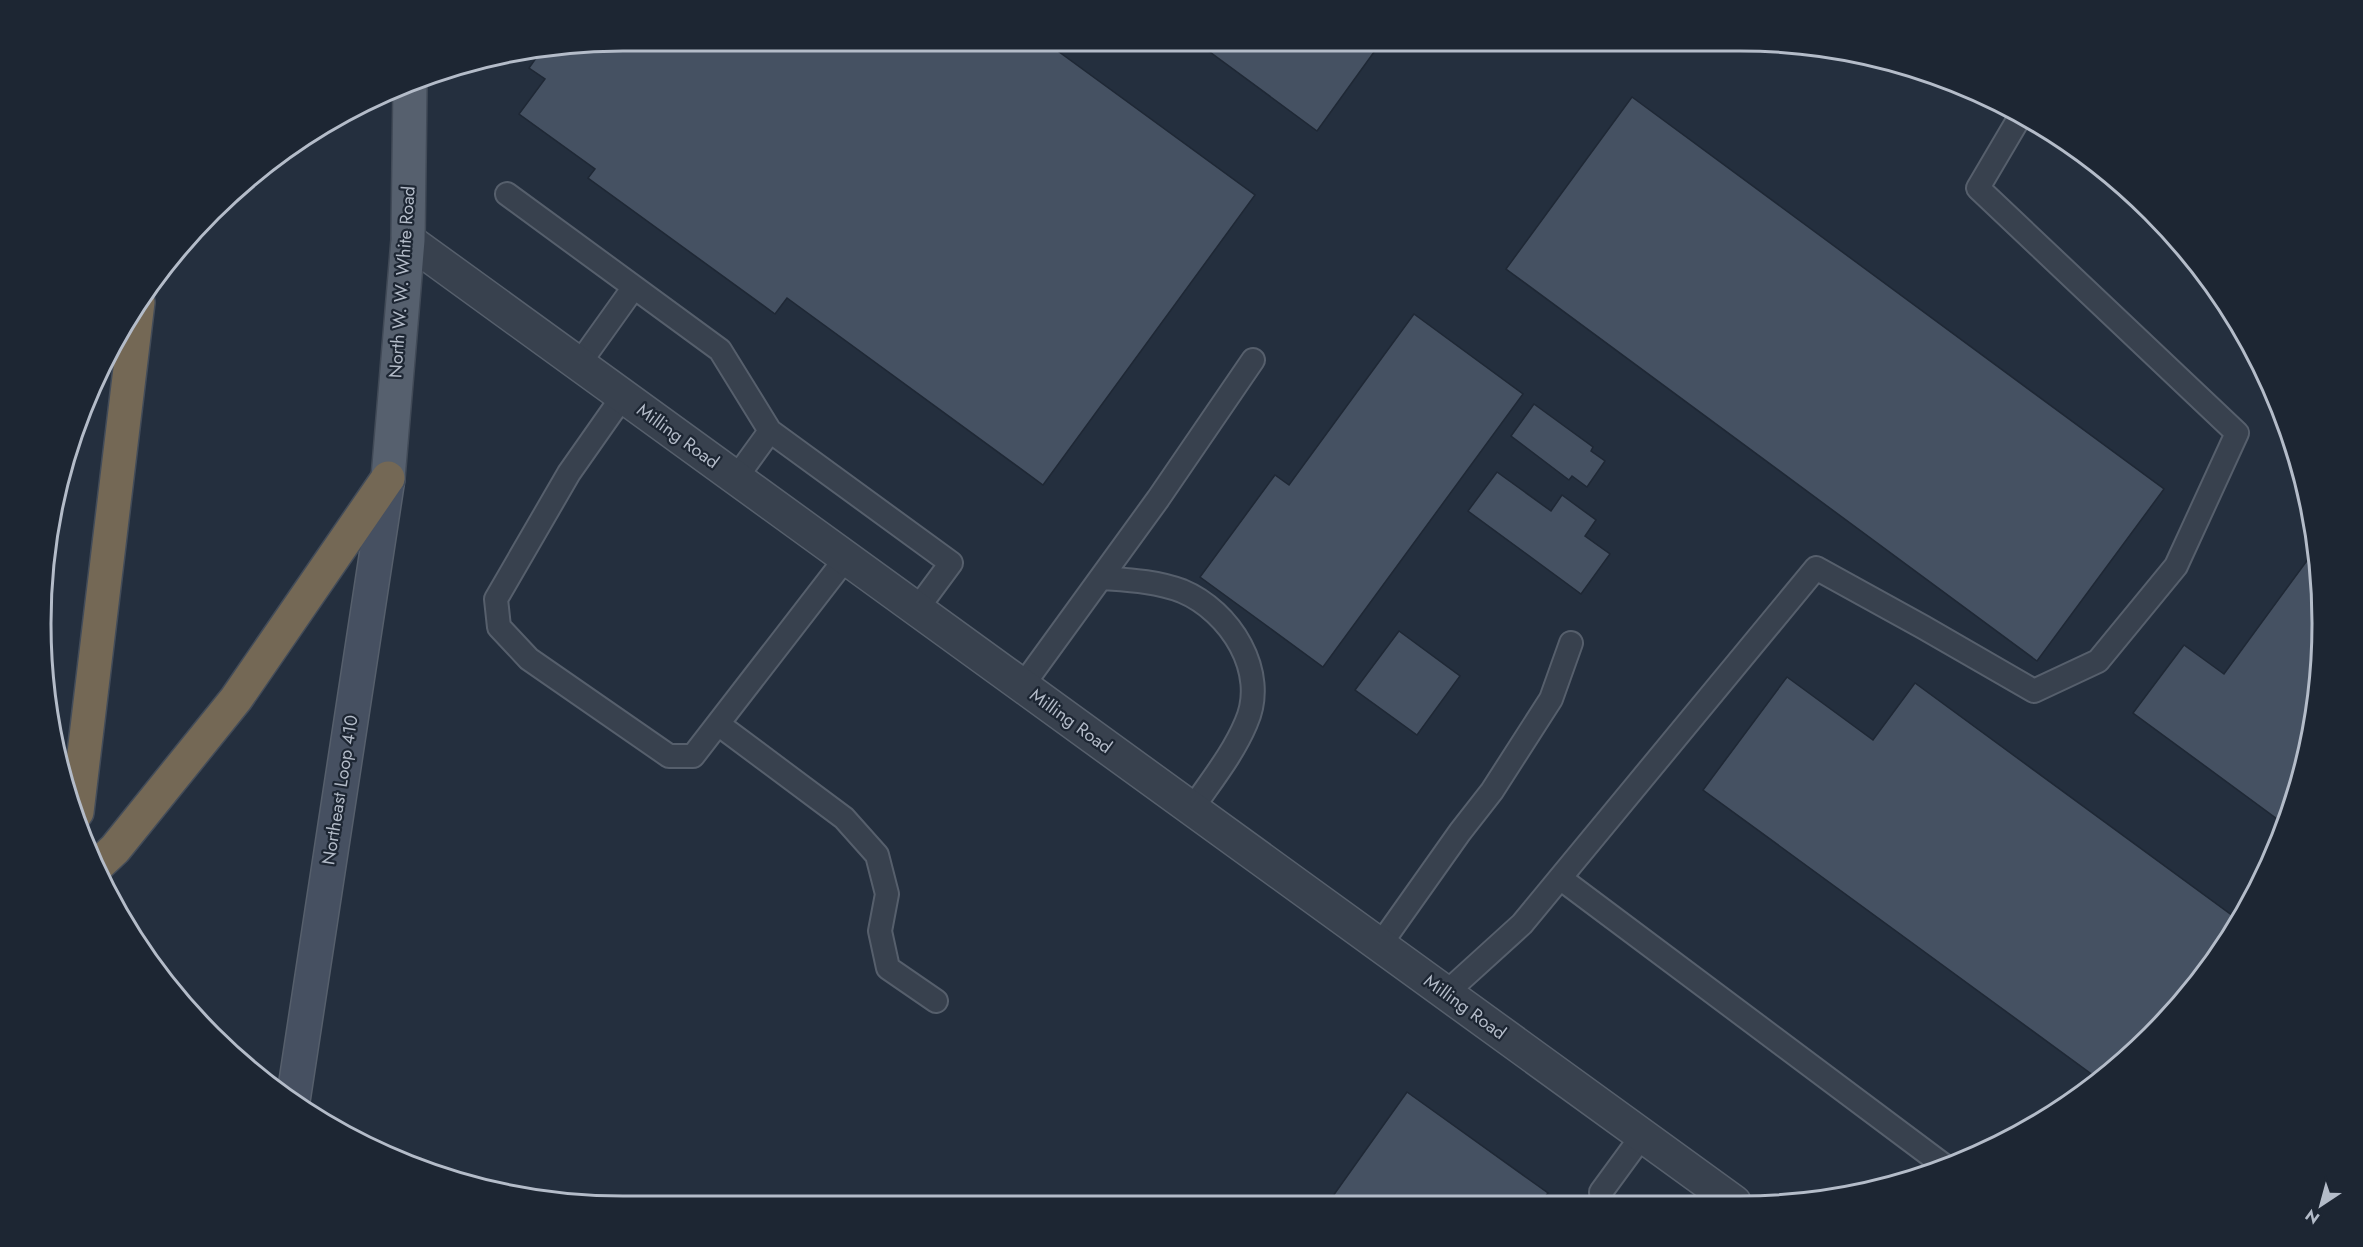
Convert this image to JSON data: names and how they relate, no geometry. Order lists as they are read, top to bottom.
{
  "streets": {
    "main road": ["North W. W. White Road", "Northeast Loop 410"],
    "street": ["Milling Road"]
  },
  "crossings": [
    ["North W. W. White Road", "Milling Road"],
    ["North W. W. White Road", "Northeast Loop 410"]
  ],
  "north": "bottom left"
}
